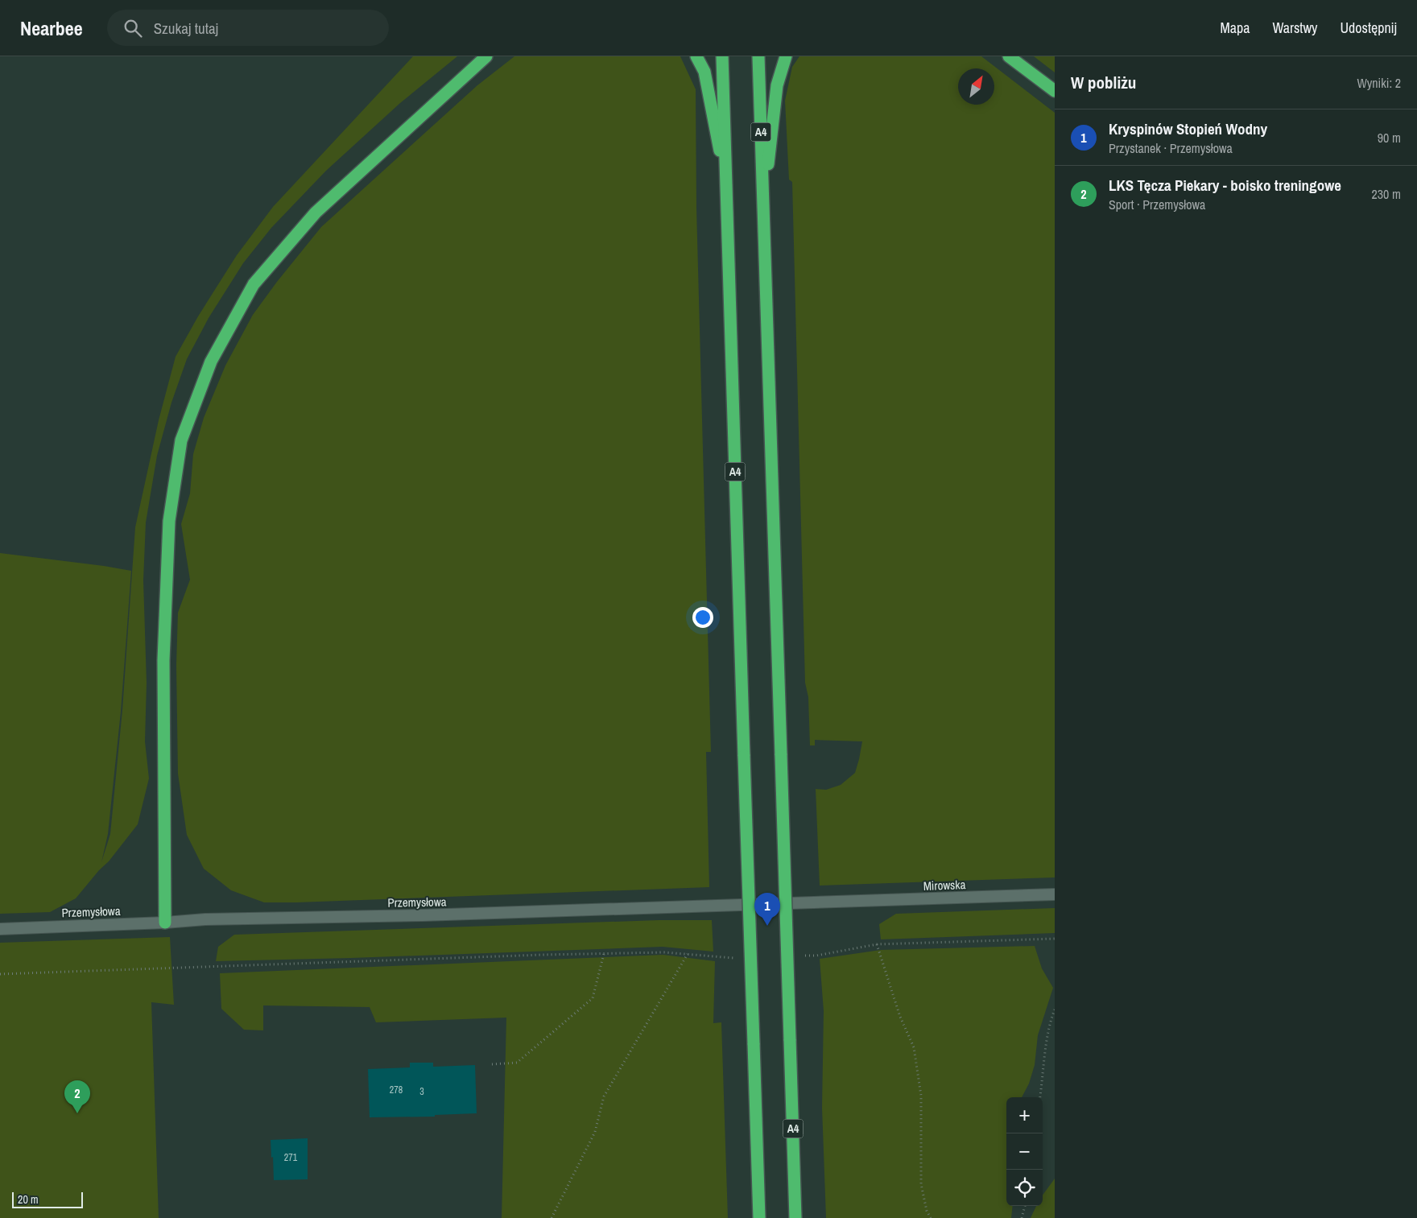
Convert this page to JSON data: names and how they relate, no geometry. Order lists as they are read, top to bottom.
{
  "streets": {
    "highway": ["A4"],
    "main road": ["Mirowska", "Przemysłowa"]
  },
  "crossings": [
    ["Mirowska", "Przemysłowa"]
  ],
  "house_numbers": ["278", "3", "271"],
  "scale_bar": "20 m",
  "north": "top right",
  "page": {
    "header": "Nearbee",
    "search": "Szukaj tutaj",
    "nav": ["Mapa", "Warstwy", "Udostępnij"],
    "heading": ["W pobliżu", "Wyniki: 2"],
    "list": [
      {
        "mark": "1",
        "name": "Kryspinów Stopień Wodny",
        "note": "Przystanek · Przemysłowa",
        "value": "90 m"
      },
      {
        "mark": "2",
        "name": "LKS Tęcza Piekary - boisko treningowe",
        "note": "Sport · Przemysłowa",
        "value": "230 m"
      }
    ],
    "pins": ["1", "2"],
    "map_buttons": ["+", "−"],
    "scale": "20 m"
  }
}
